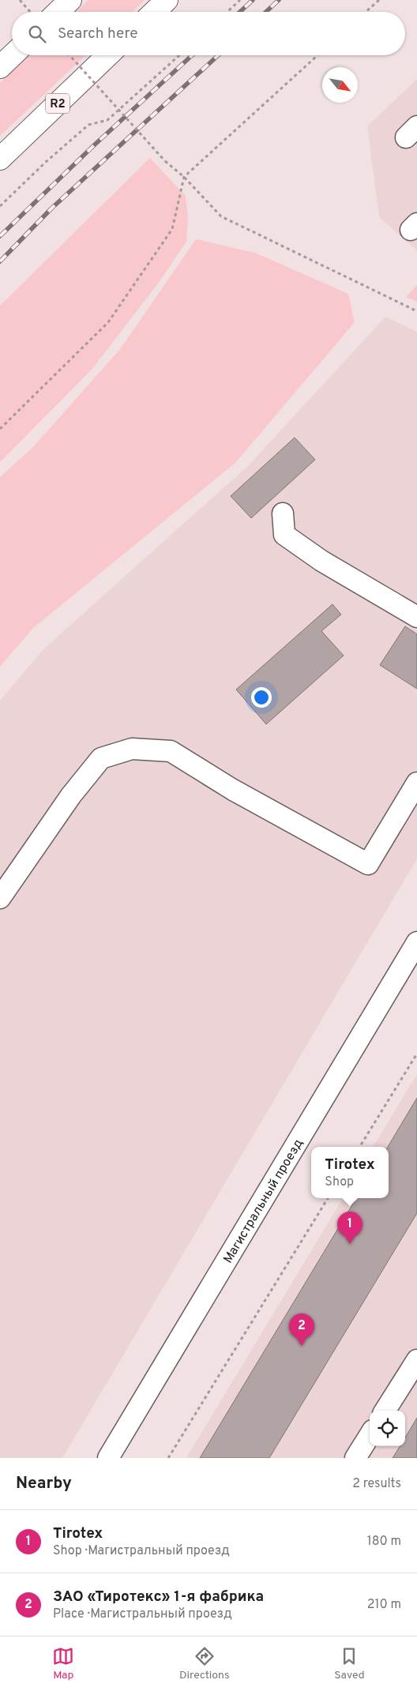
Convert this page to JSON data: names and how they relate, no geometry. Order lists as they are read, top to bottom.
{
  "streets": {
    "main road": ["R2"],
    "street": ["Магистральный проезд"]
  },
  "north": "bottom right",
  "page": {
    "search": "Search here",
    "popup": ["Tirotex", "Shop"],
    "pins": ["1", "2"],
    "heading": ["Nearby", "2 results"],
    "list": [
      {
        "mark": "1",
        "name": "Tirotex",
        "note": "Shop · Магистральный проезд",
        "value": "180 m"
      },
      {
        "mark": "2",
        "name": "ЗАО «Тиротекс» 1-я фабрика",
        "note": "Place · Магистральный проезд",
        "value": "210 m"
      }
    ],
    "nav": ["Map", "Directions", "Saved"]
  }
}
